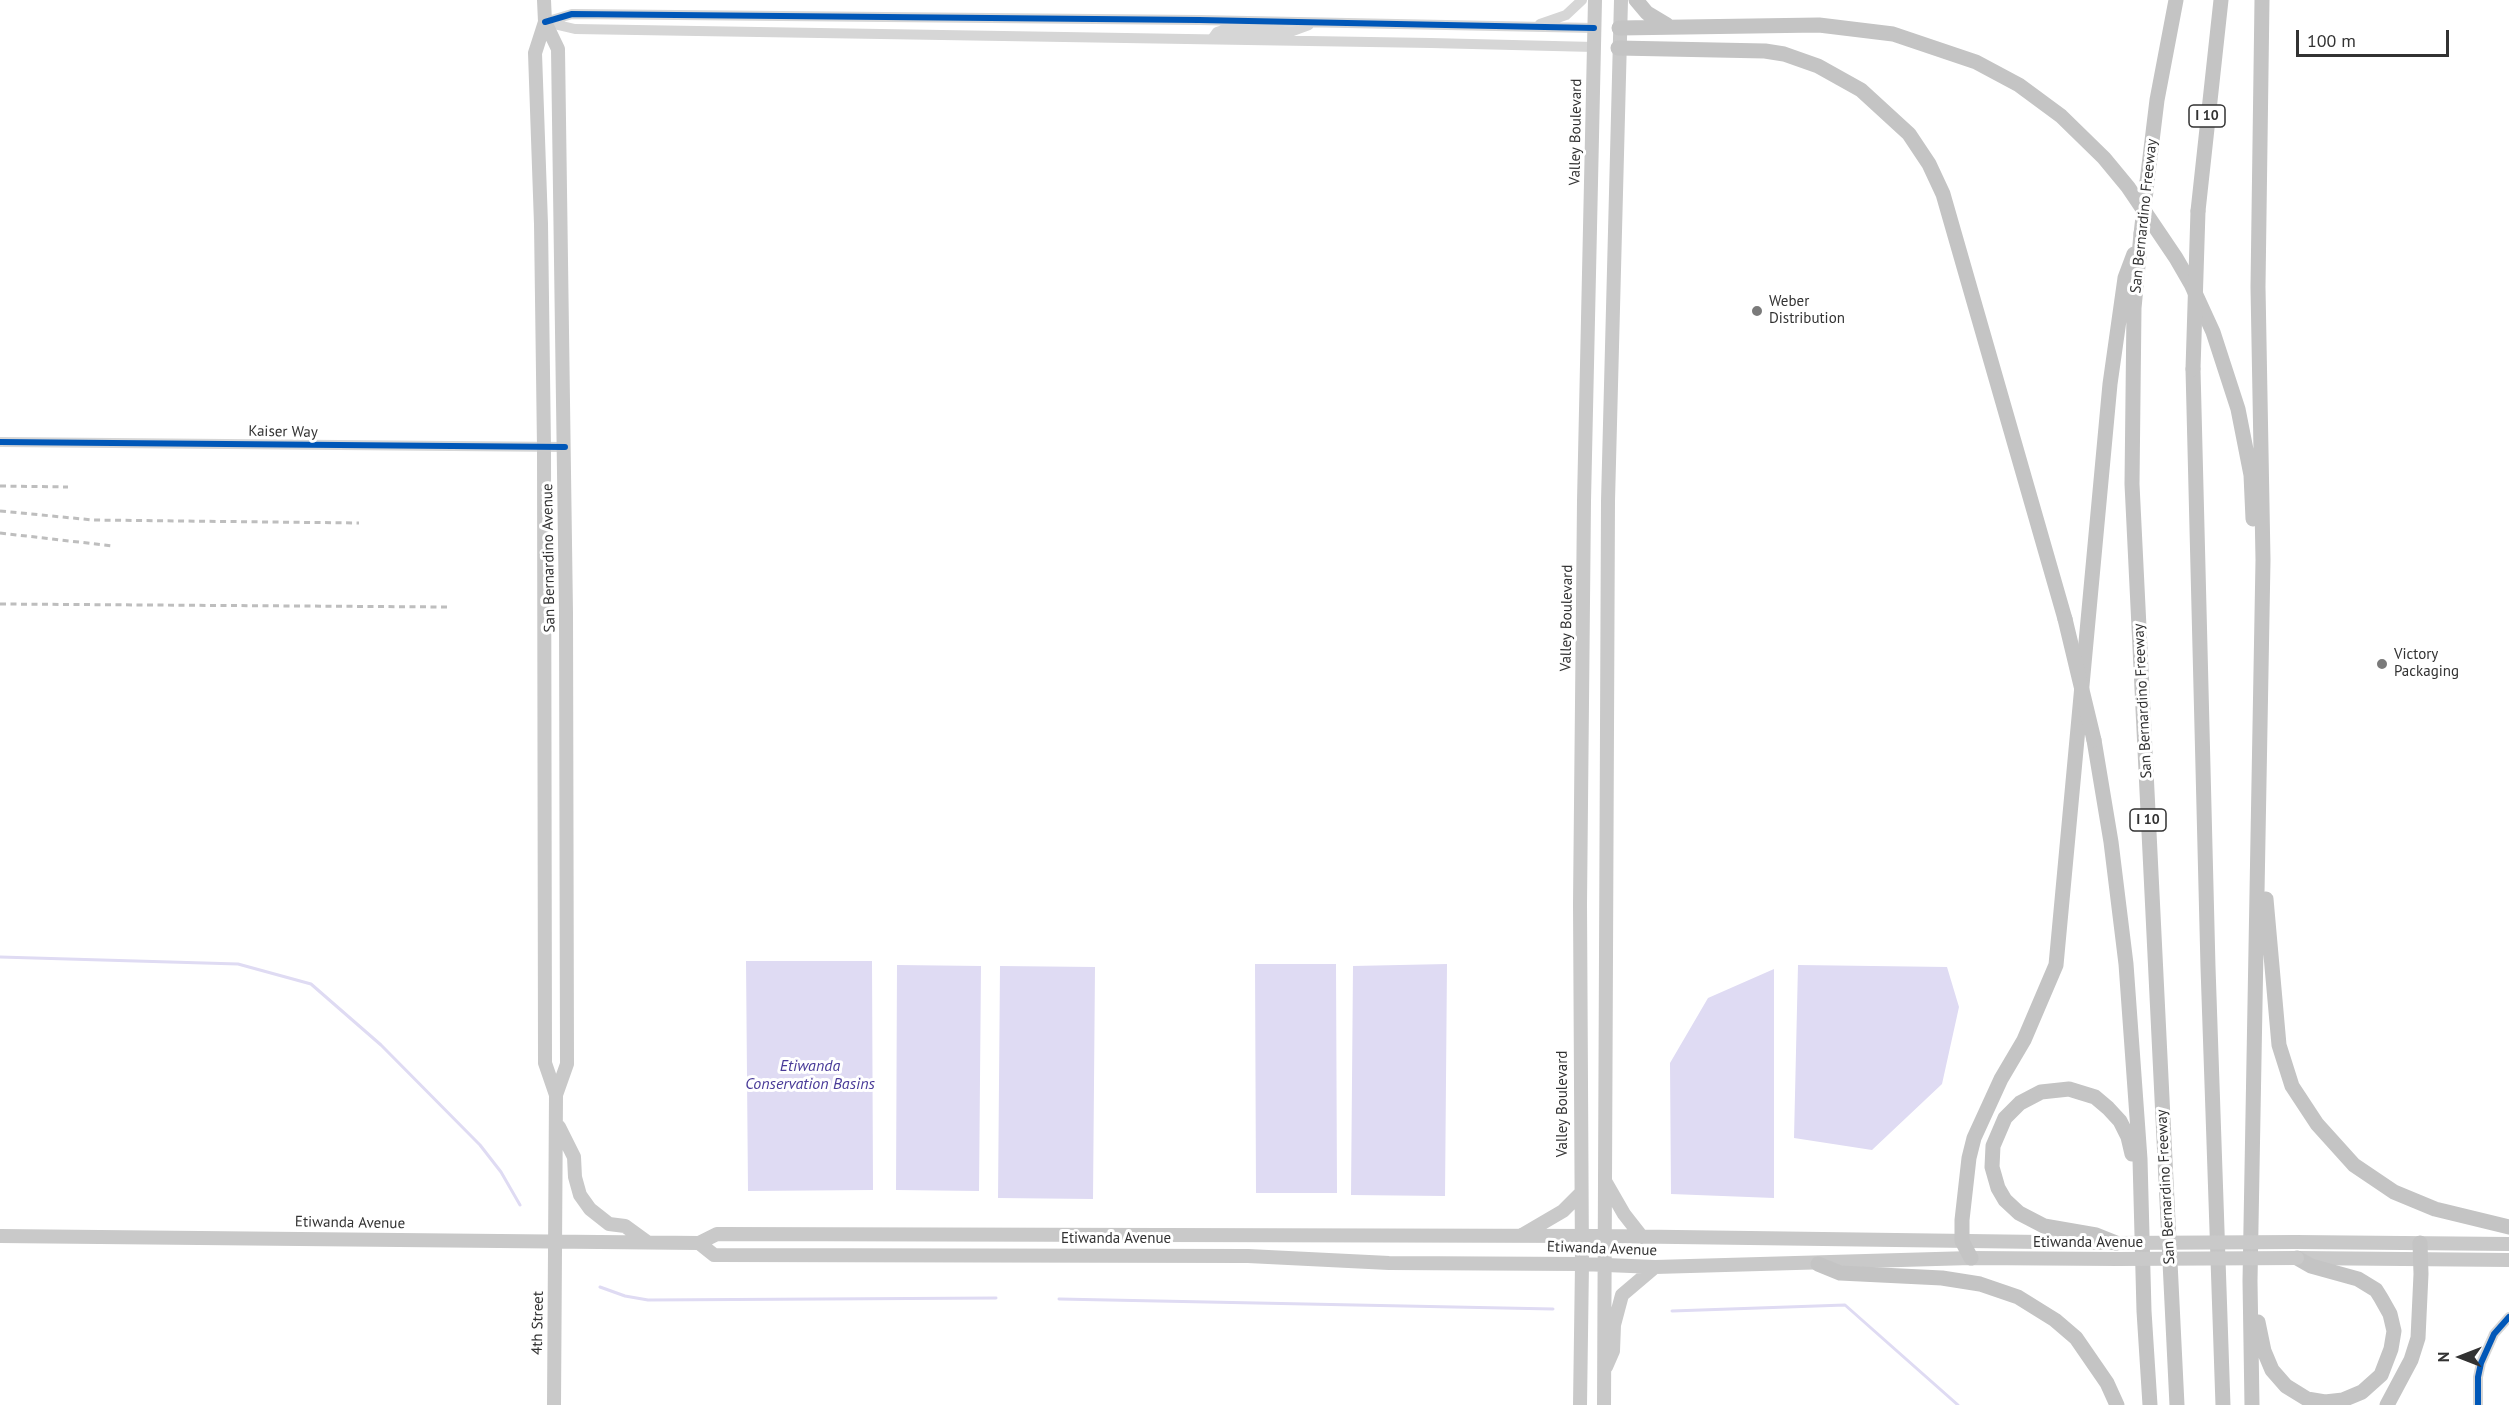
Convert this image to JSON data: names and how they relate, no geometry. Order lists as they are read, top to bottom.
{
  "streets": {
    "highway": ["I 10", "San Bernardino Freeway"],
    "main road": [
      "Valley Boulevard",
      "San Bernardino Avenue",
      "Etiwanda Avenue",
      "4th Street"
    ],
    "street": ["Kaiser Way"]
  },
  "crossings": [
    ["Valley Boulevard", "Etiwanda Avenue"],
    ["Kaiser Way", "San Bernardino Avenue"],
    ["San Bernardino Avenue", "Etiwanda Avenue"],
    ["San Bernardino Avenue", "4th Street"],
    ["Etiwanda Avenue", "4th Street"]
  ],
  "water": ["Etiwanda Conservation Basins"],
  "places": ["Weber Distribution", "Victory Packaging"],
  "scale_bar": "100 m",
  "north": "left"
}
